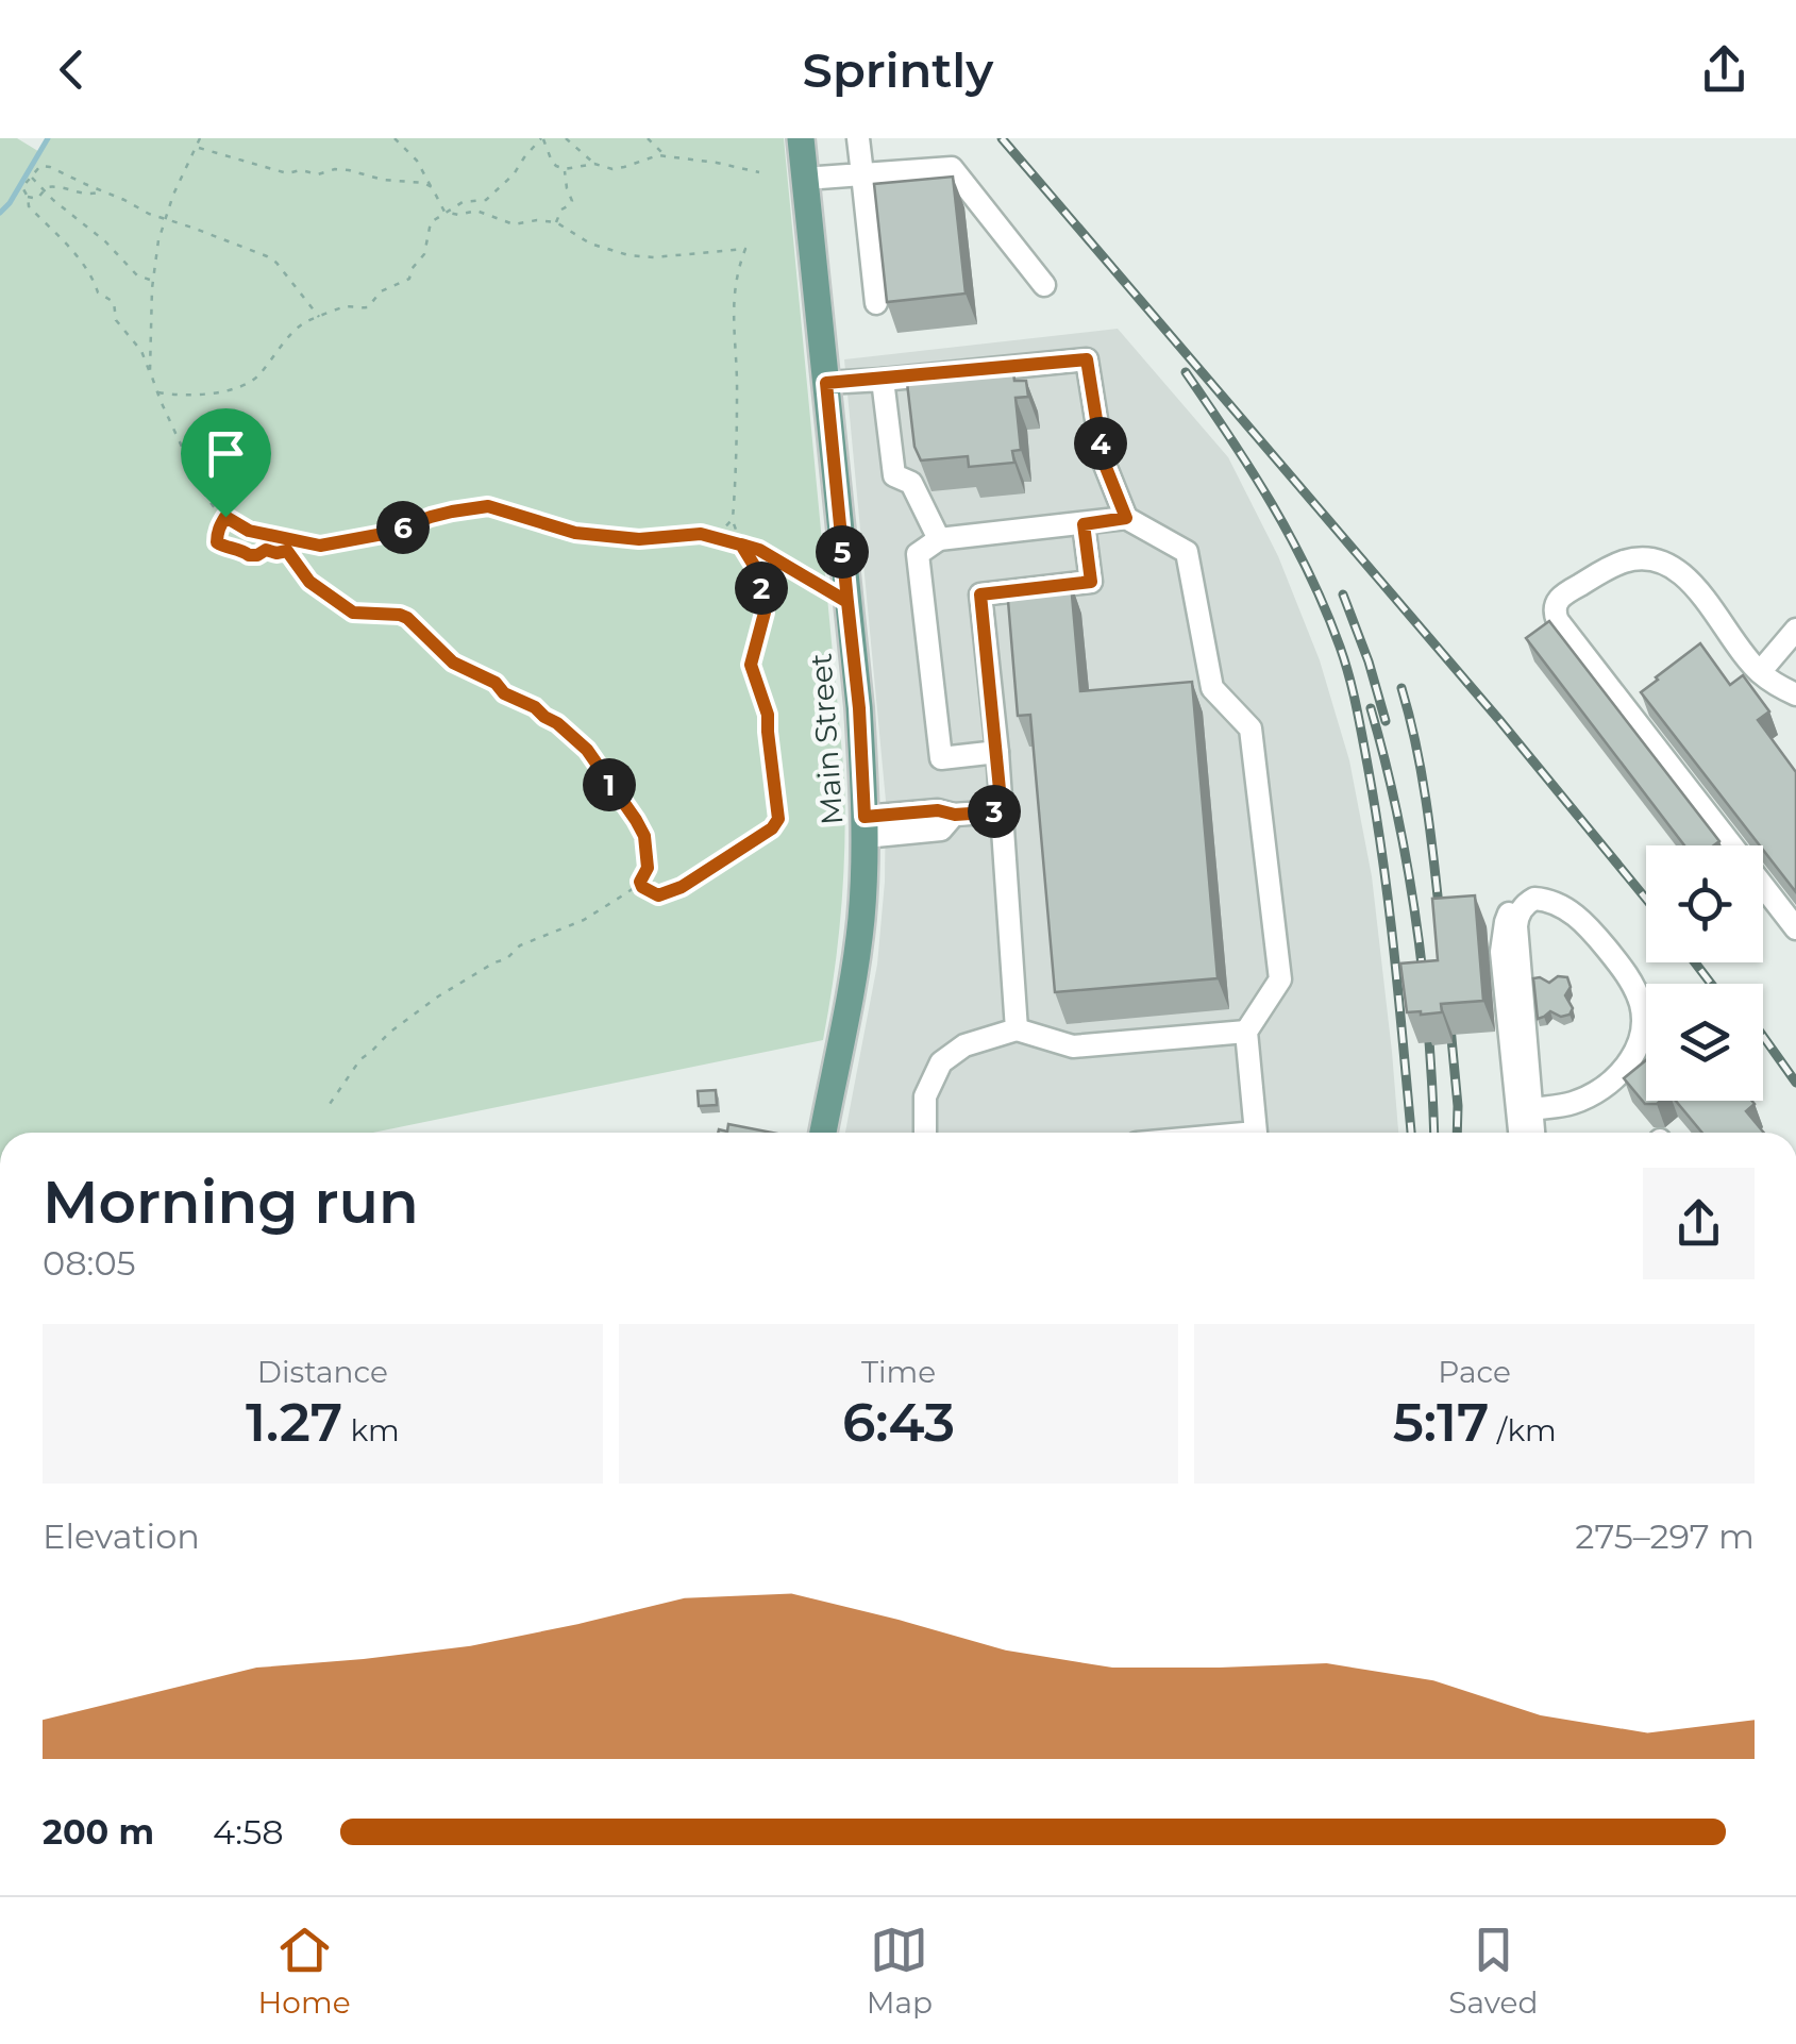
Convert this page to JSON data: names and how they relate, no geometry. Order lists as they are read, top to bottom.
{
  "streets": {
    "main road": ["Main Street"]
  },
  "page": {
    "header": "Sprintly",
    "pins": [
      "4",
      "6",
      "5",
      "2",
      "1",
      "3"
    ],
    "heading": ["Morning run", "08:05"],
    "stats": [
      ["Distance", "1.27 km"],
      ["Time", "6:43"],
      ["Pace", "5:17 /km"]
    ],
    "chart": ["Elevation", "275–297 m"],
    "list": [
      {
        "name": "200 m",
        "note": "4:58"
      }
    ],
    "tabs": ["Home", "Map", "Saved"]
  }
}
